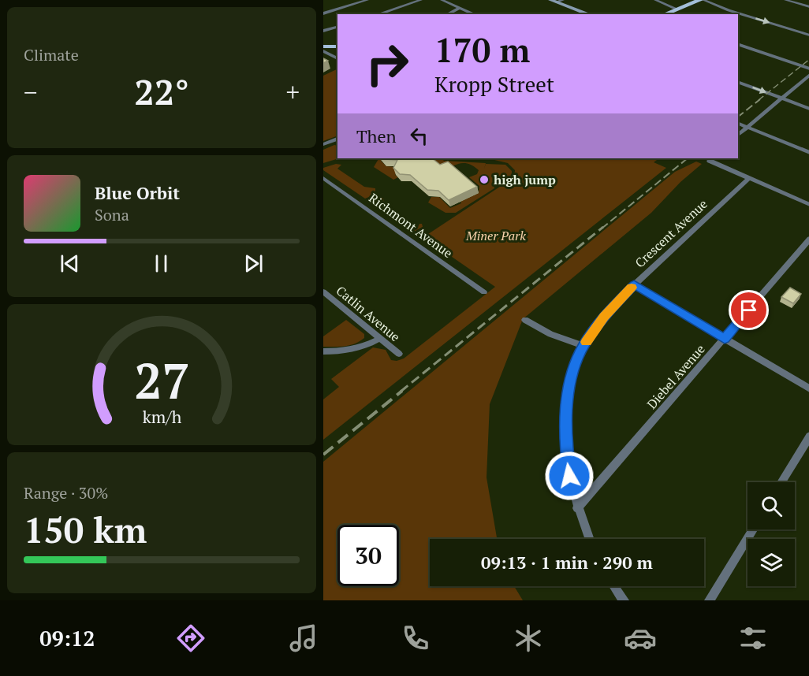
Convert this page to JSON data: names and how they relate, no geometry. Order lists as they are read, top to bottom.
{
  "streets": {
    "street": [
      "Richmont Avenue",
      "Crescent Avenue",
      "Catlin Avenue",
      "Diebel Avenue"
    ]
  },
  "crossings": [
    ["Crescent Avenue", "Diebel Avenue"]
  ],
  "parks": ["Miner Park"],
  "places": ["high jump"],
  "page": {
    "tile": [
      "Climate",
      ["Range · 30%", "150 km"]
    ],
    "turn": ["170 m", "Kropp Street"],
    "heat": ["−", "22°", "+"],
    "then": "Then",
    "song": ["Blue Orbit", "Sona"],
    "limit": "30",
    "trip": "09:13 · 1 min · 290 m",
    "tabs": "09:12",
    "gauge": ["27", "km/h"]
  }
}
